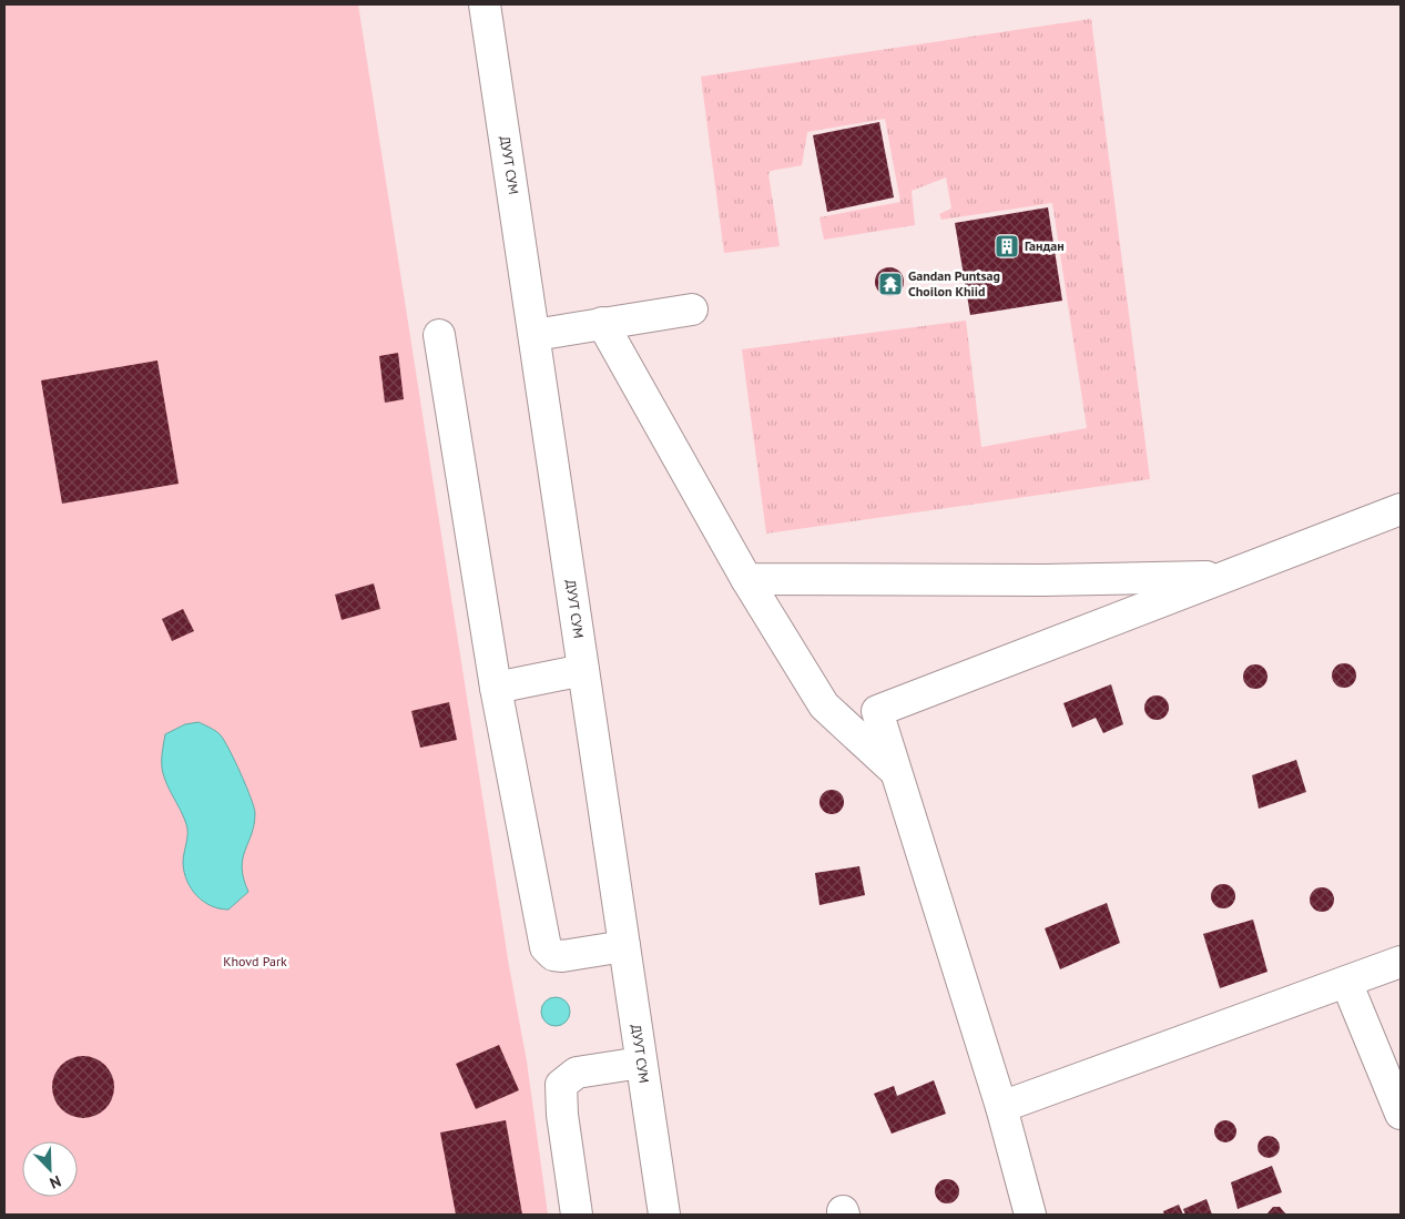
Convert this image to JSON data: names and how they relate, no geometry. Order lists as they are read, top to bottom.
{
  "streets": {
    "street": ["ДУУТ СУМ"]
  },
  "parks": ["Khovd Park"],
  "places": {
    "building": ["Гандан"],
    "temple": ["Gandan Puntsag Choilon Khiid"]
  },
  "north": "bottom right"
}
